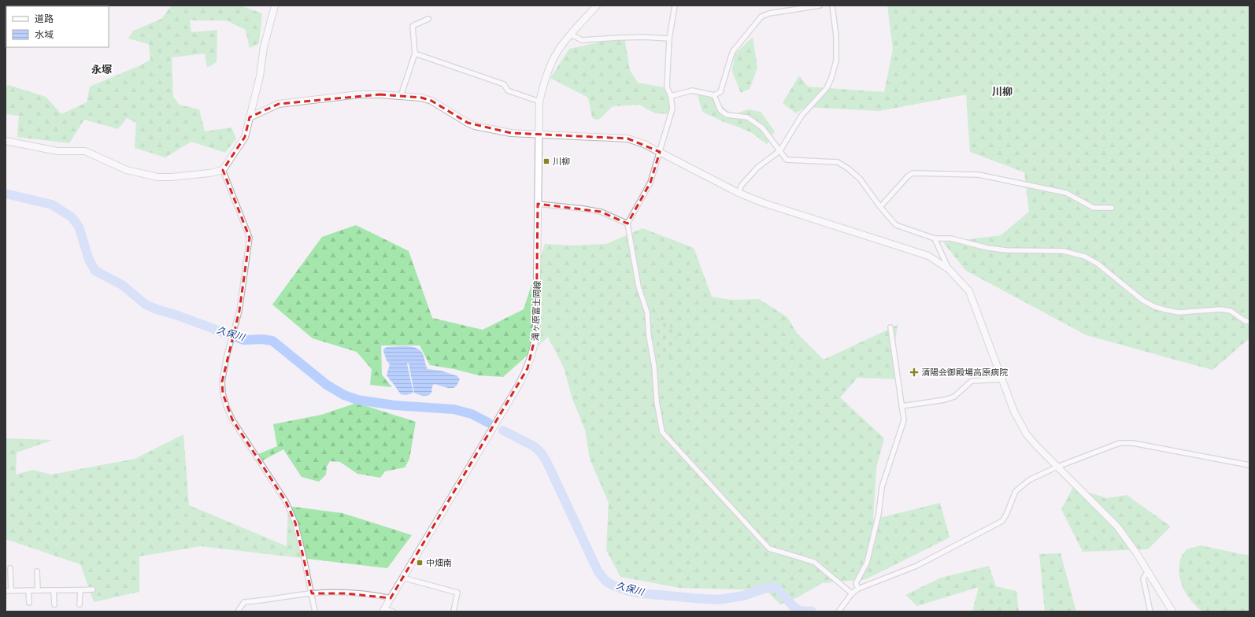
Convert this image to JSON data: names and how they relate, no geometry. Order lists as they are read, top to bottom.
{
  "streets": {
    "street": ["滝ヶ原富士岡線"]
  },
  "districts": ["永塚", "川柳"],
  "water": ["久保川"],
  "places": {
    "transit": ["川柳", "中畑南"],
    "health": ["清陽会御殿場高原病院"]
  },
  "legend": ["道路", "水域"]
}
